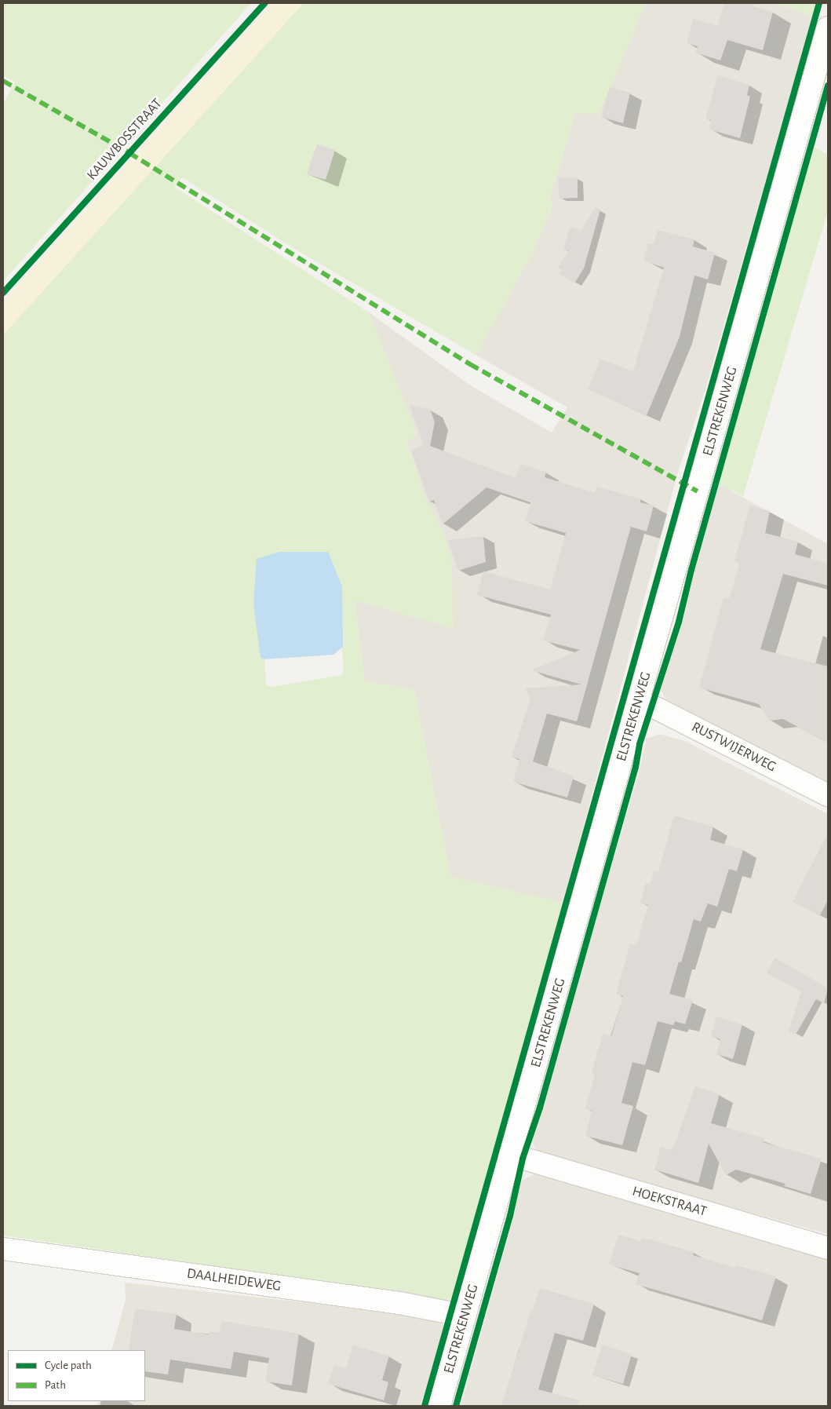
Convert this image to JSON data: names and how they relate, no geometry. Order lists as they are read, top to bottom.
{
  "streets": {
    "street": [
      "ELSTREKENWEG",
      "RUSTWIJERWEG",
      "HOEKSTRAAT",
      "DAALHEIDEWEG"
    ],
    "cycle path": ["KAUWBOSSTRAAT"]
  },
  "crossings": [
    ["ELSTREKENWEG", "RUSTWIJERWEG"],
    ["ELSTREKENWEG", "HOEKSTRAAT"],
    ["ELSTREKENWEG", "DAALHEIDEWEG"]
  ],
  "legend": ["Cycle path", "Path"]
}
